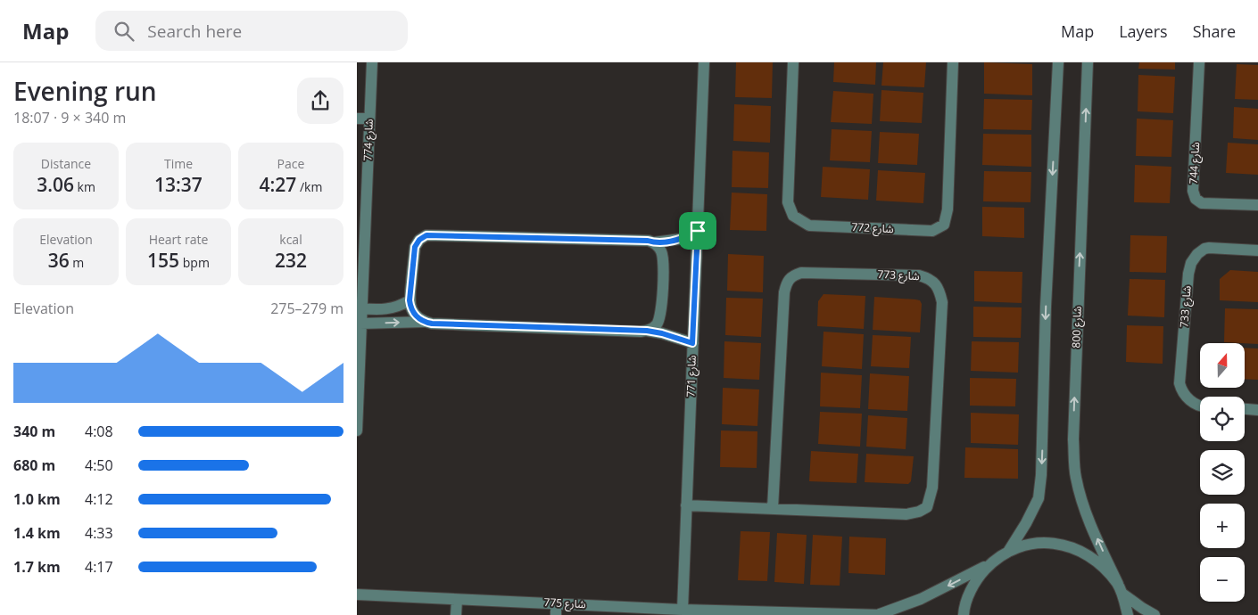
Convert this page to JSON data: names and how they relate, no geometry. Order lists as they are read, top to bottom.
{
  "streets": {
    "street": [
      "شارع 774",
      "شارع 744",
      "شارع 772",
      "شارع 773",
      "شارع 733",
      "شارع 800",
      "شارع 771",
      "شارع 775"
    ]
  },
  "crossings": [
    ["شارع 773", "شارع 771"],
    ["شارع 771", "شارع 775"]
  ],
  "north": "top",
  "page": {
    "header": "Map",
    "search": "Search here",
    "nav": ["Map", "Layers", "Share"],
    "heading": ["Evening run", "18:07 · 9 × 340 m"],
    "stats": [
      ["Distance", "3.06 km"],
      ["Time", "13:37"],
      ["Pace", "4:27 /km"],
      ["Elevation", "36 m"],
      ["Heart rate", "155 bpm"],
      ["kcal", "232"]
    ],
    "chart": ["Elevation", "275–279 m"],
    "map_buttons": ["+", "−"],
    "list": [
      {
        "name": "340 m",
        "note": "4:08"
      },
      {
        "name": "680 m",
        "note": "4:50"
      },
      {
        "name": "1.0 km",
        "note": "4:12"
      },
      {
        "name": "1.4 km",
        "note": "4:33"
      },
      {
        "name": "1.7 km",
        "note": "4:17"
      }
    ]
  }
}
